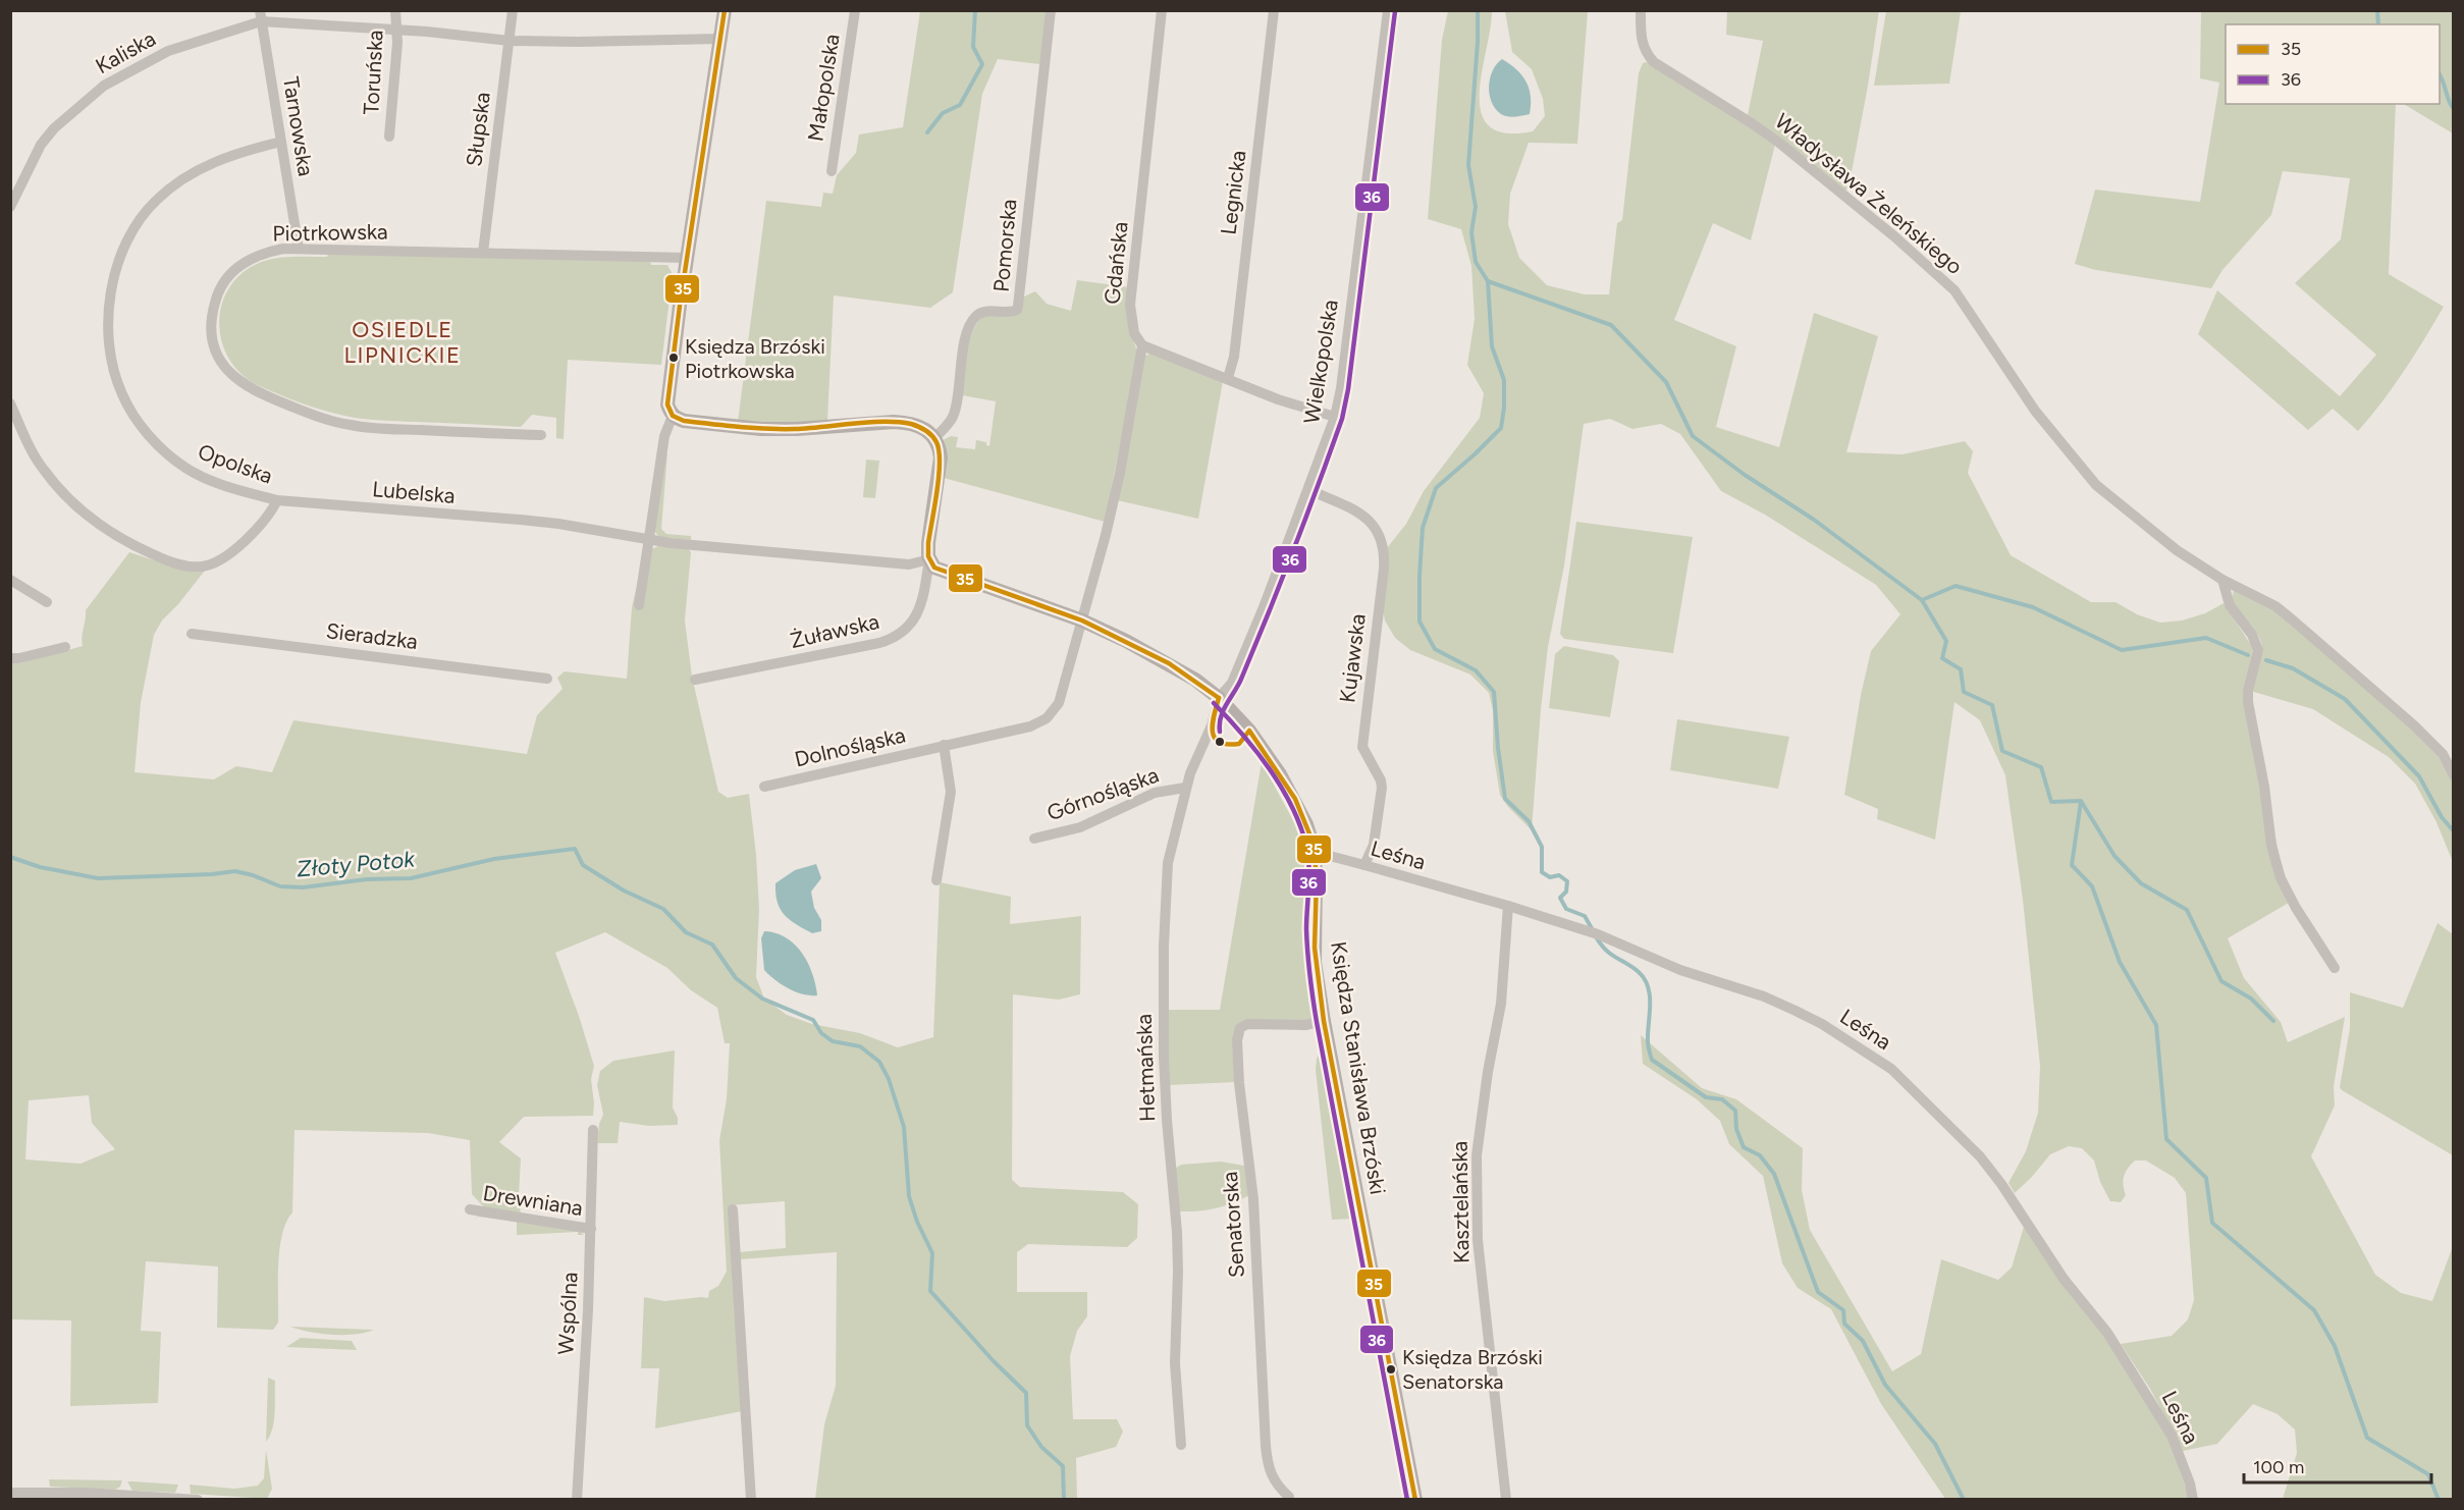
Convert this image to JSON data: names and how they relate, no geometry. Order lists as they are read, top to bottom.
{
  "streets": {
    "street": [
      "Kaliska",
      "Toruńska",
      "Małopolska",
      "Tarnowska",
      "Słupska",
      "Legnicka",
      "Władysława Żeleńskiego",
      "Piotrkowska",
      "Pomorska",
      "Gdańska",
      "Wielkopolska",
      "Opolska",
      "Lubelska",
      "Żuławska",
      "Sieradzka",
      "Kujawska",
      "Dolnośląska",
      "Górnośląska",
      "Leśna",
      "Hetmańska",
      "Księdza Stanisława Brzóski",
      "Drewniana",
      "Kasztelańska",
      "Senatorska",
      "Wspólna"
    ]
  },
  "crossings": [
    ["Kaliska", "Toruńska"],
    ["Kaliska", "Tarnowska"],
    ["Kaliska", "Słupska"],
    ["Tarnowska", "Piotrkowska"],
    ["Tarnowska", "Opolska"],
    ["Słupska", "Piotrkowska"],
    ["Wielkopolska", "Kujawska"],
    ["Wielkopolska", "Hetmańska"],
    ["Wielkopolska", "Księdza Stanisława Brzóski"],
    ["Opolska", "Lubelska"],
    ["Żuławska", "Księdza Stanisława Brzóski"],
    ["Kujawska", "Leśna"],
    ["Dolnośląska", "Księdza Stanisława Brzóski"],
    ["Górnośląska", "Hetmańska"],
    ["Leśna", "Księdza Stanisława Brzóski"],
    ["Leśna", "Kasztelańska"],
    ["Hetmańska", "Księdza Stanisława Brzóski"],
    ["Księdza Stanisława Brzóski", "Senatorska"],
    ["Drewniana", "Wspólna"]
  ],
  "districts": ["OSIEDLE LIPNICKIE"],
  "water": ["Złoty Potok"],
  "places": ["Księdza Brzóski Piotrkowska", "Księdza Brzóski Senatorska"],
  "lines": ["transit line 35", "transit line 36"],
  "legend": ["35", "36"],
  "scale_bar": "100 m"
}
